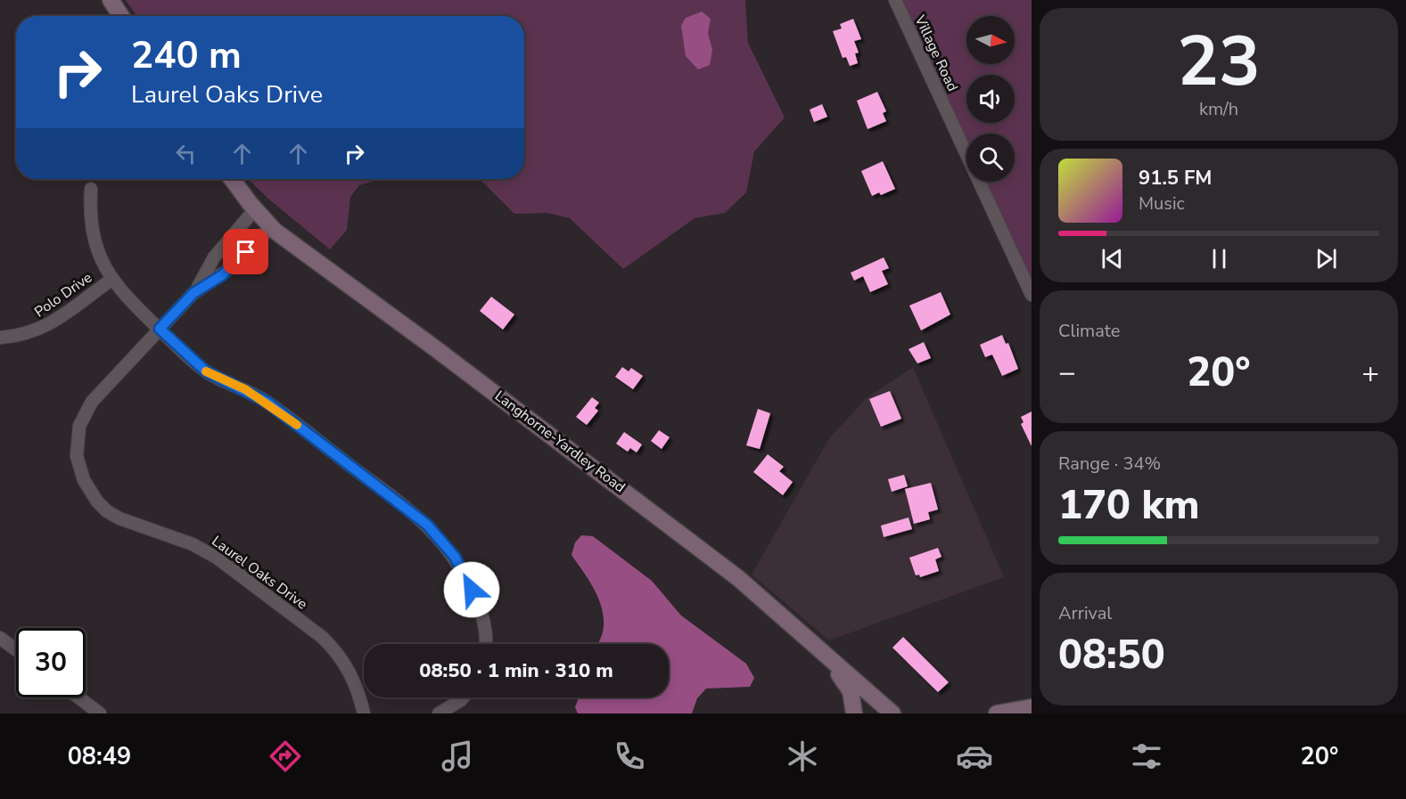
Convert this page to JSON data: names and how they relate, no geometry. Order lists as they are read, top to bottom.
{
  "streets": {
    "main road": ["Langhorne-Yardley Road"],
    "street": ["Village Road", "Polo Drive", "Laurel Oaks Drive"]
  },
  "crossings": [
    ["Langhorne-Yardley Road", "Laurel Oaks Drive"]
  ],
  "north": "right",
  "page": {
    "tile": [
      ["23", "km/h"],
      "Climate",
      ["Range · 34%", "170 km"],
      ["Arrival", "08:50"]
    ],
    "turn": ["240 m", "Laurel Oaks Drive"],
    "song": ["91.5 FM", "Music"],
    "heat": ["−", "20°", "+"],
    "limit": "30",
    "trip": "08:50 · 1 min · 310 m",
    "tabs": ["08:49", "20°"]
  }
}
